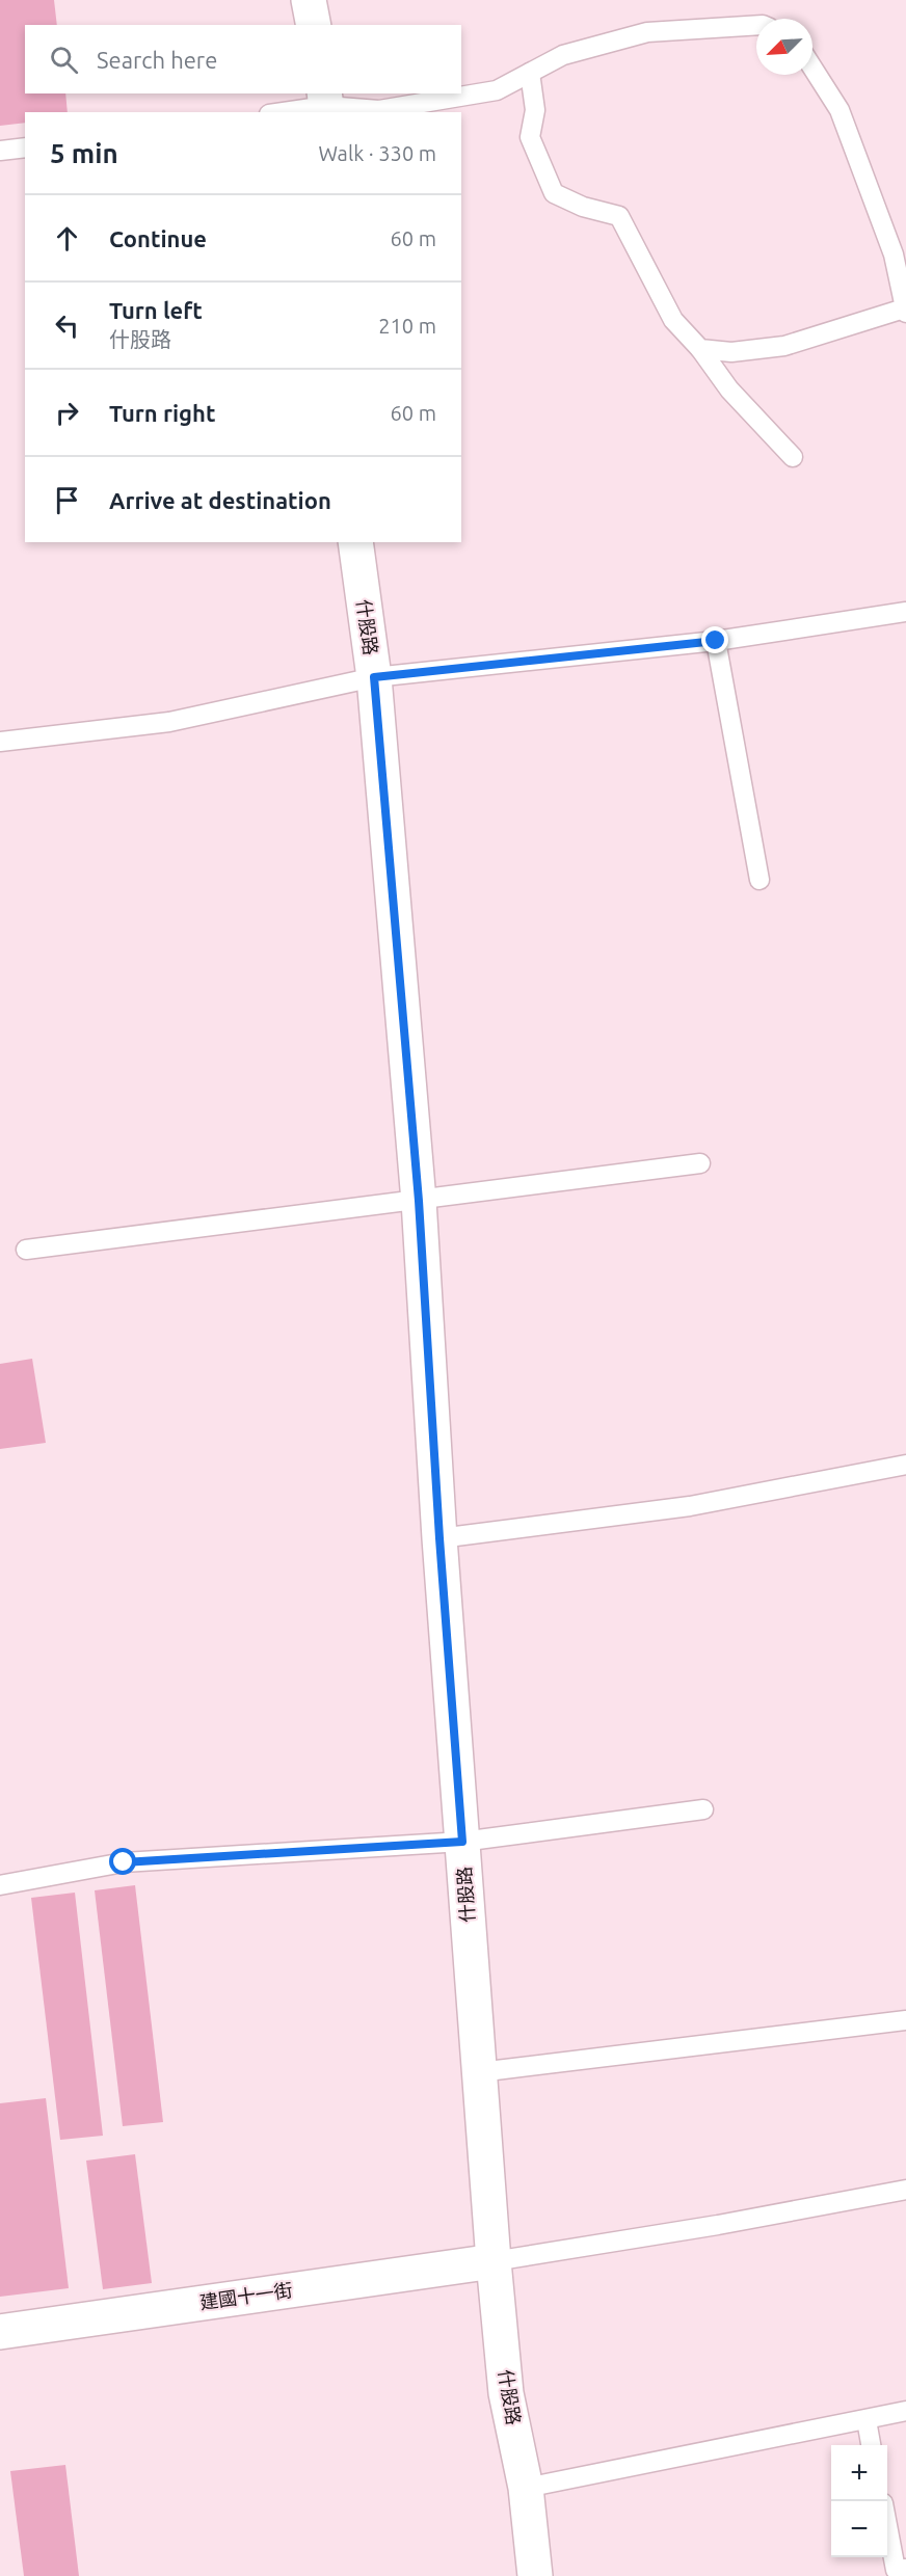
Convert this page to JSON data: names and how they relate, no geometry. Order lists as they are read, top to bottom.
{
  "streets": {
    "street": ["什股路", "建國十一街"]
  },
  "crossings": [
    ["什股路", "建國十一街"]
  ],
  "north": "bottom left",
  "page": {
    "search": "Search here",
    "heading": ["5 min", "Walk · 330 m"],
    "list": [
      ["Continue", "60 m"],
      ["Turn left", "什股路", "210 m"],
      ["Turn right", "60 m"],
      "Arrive at destination"
    ],
    "map_buttons": ["+", "−"]
  }
}
